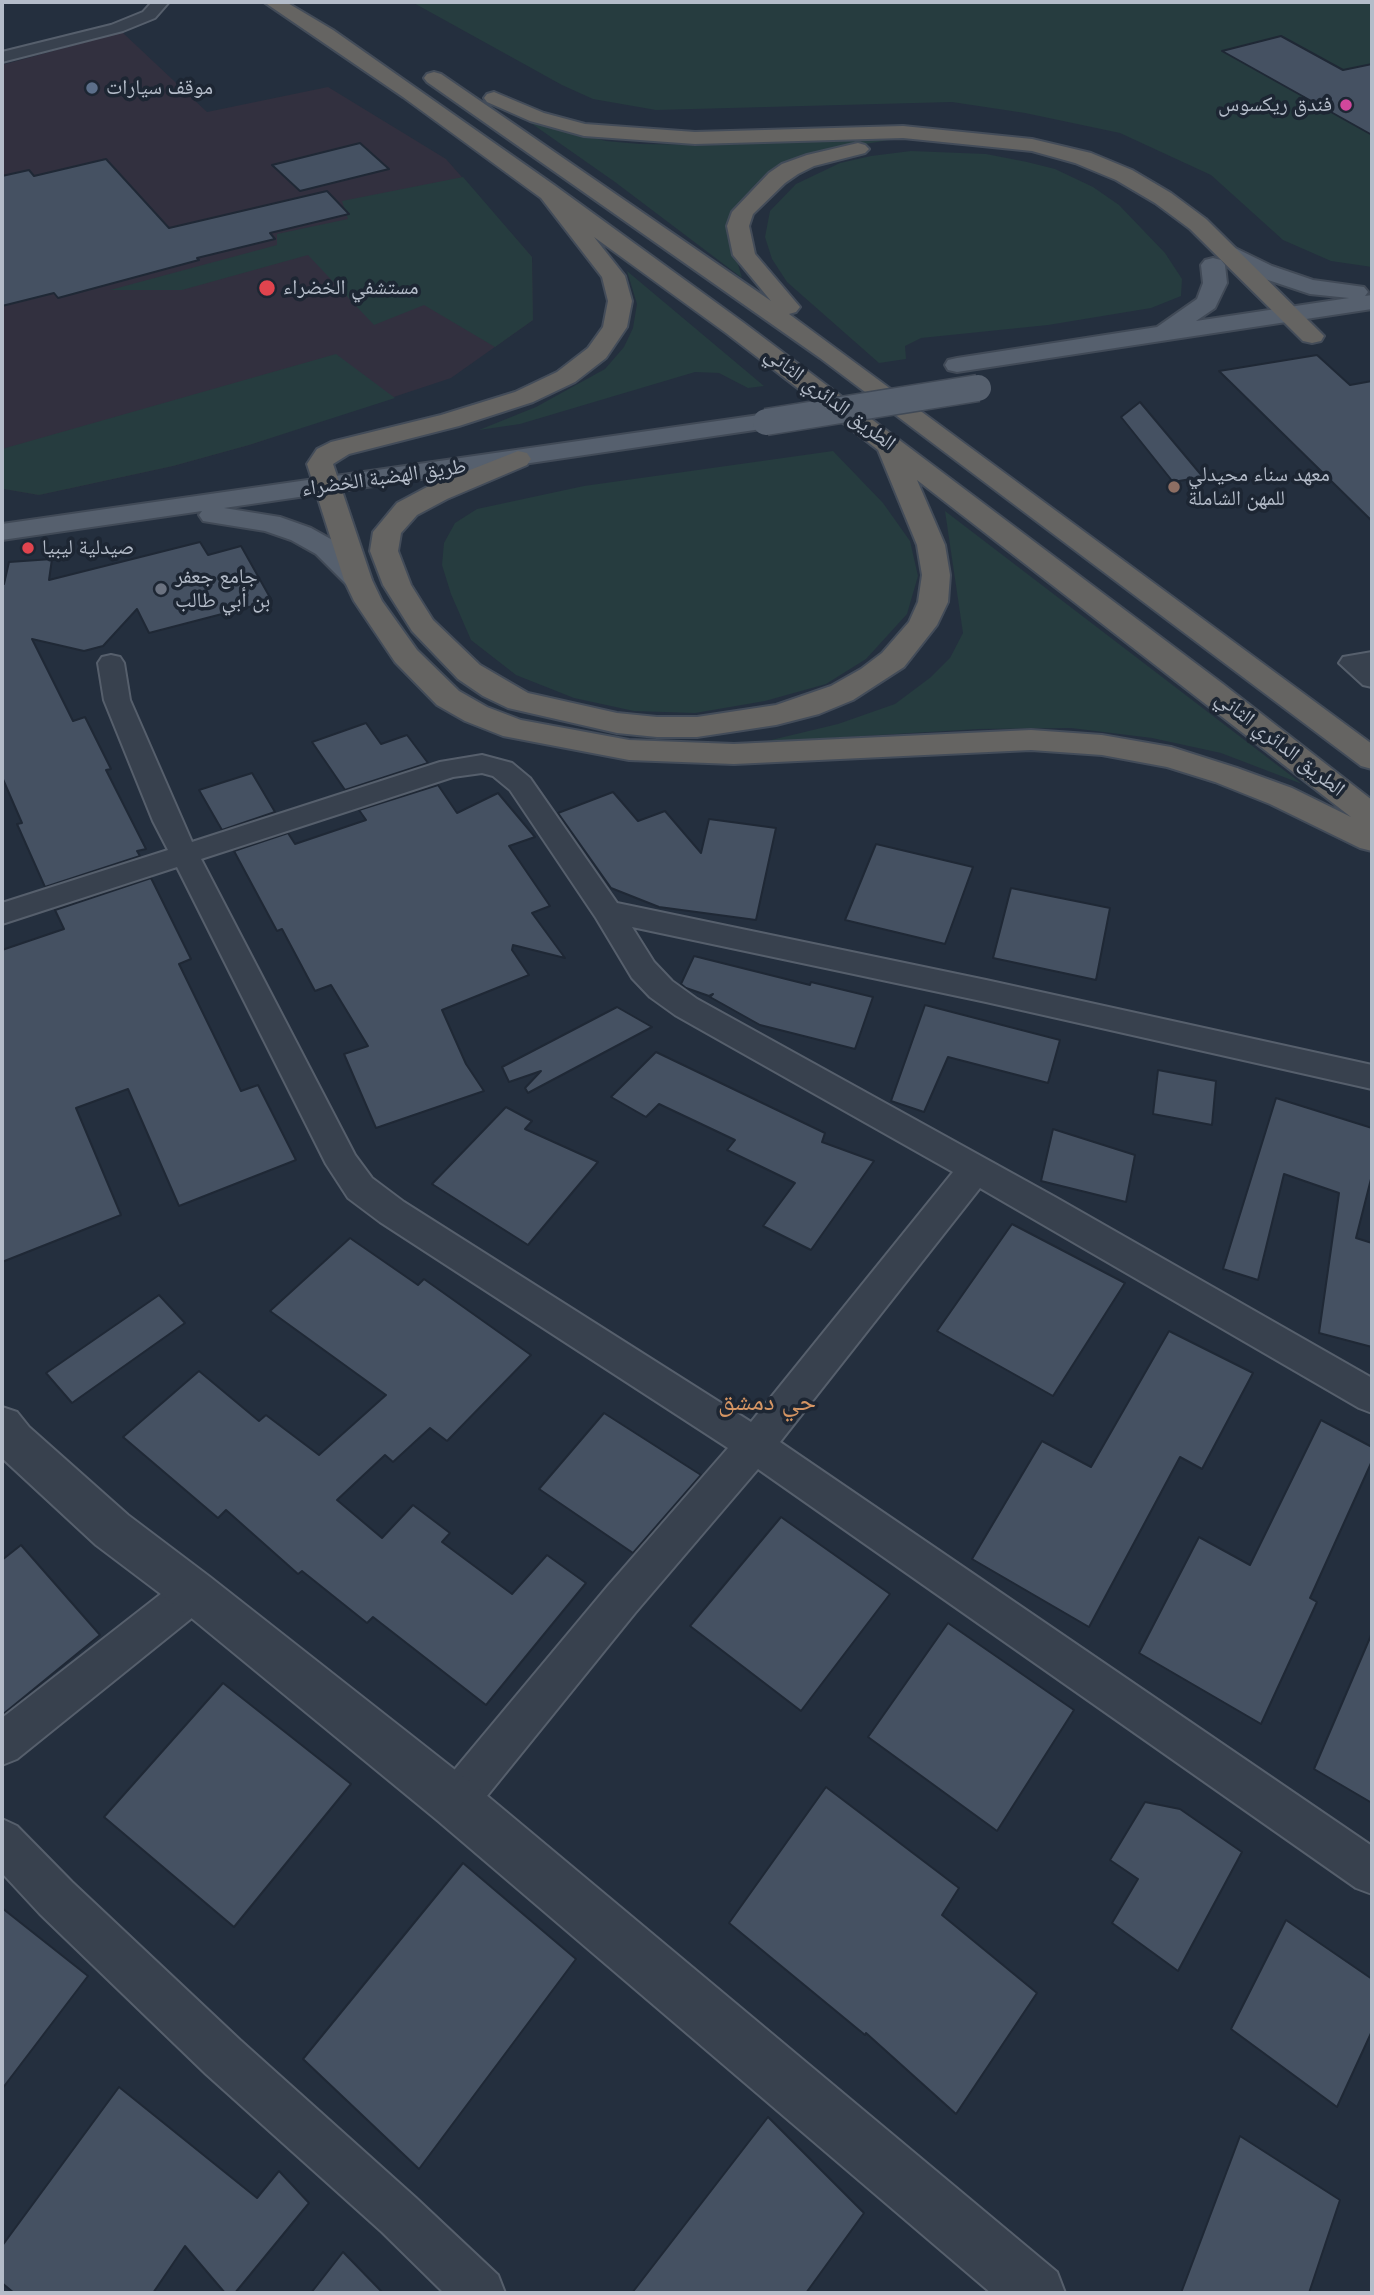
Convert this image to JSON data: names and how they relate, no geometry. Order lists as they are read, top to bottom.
{
  "streets": {
    "highway": ["الطريق الدائري الثاني"],
    "main road": ["طريق الهضبة الخضراء"]
  },
  "districts": ["حي دمشق"],
  "places": [
    "موقف سيارات",
    "فندق ريكسوس",
    "مستشفي الخضراء",
    "معهد سناء محيدلي للمهن الشاملة",
    "صيدلية ليبيا",
    "جامع جعفر بن أبي طالب"
  ]
}
